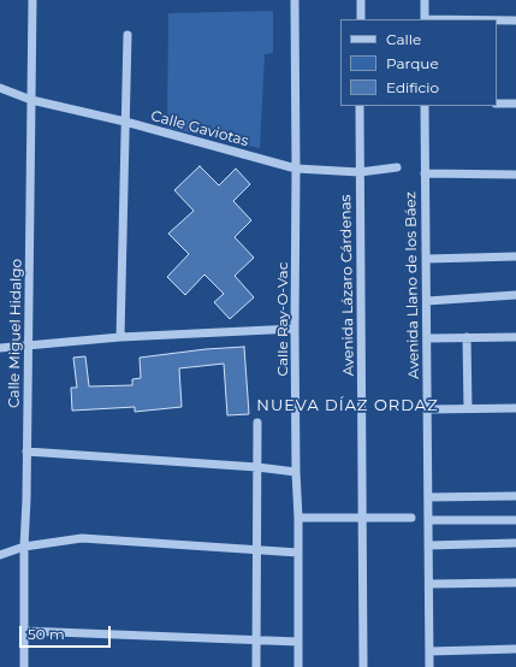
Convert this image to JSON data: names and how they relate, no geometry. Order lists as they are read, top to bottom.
{
  "streets": {
    "street": [
      "Calle Gaviotas",
      "Avenida Lázaro Cárdenas",
      "Avenida Llano de los Báez",
      "Calle Ray-O-Vac",
      "Calle Miguel Hidalgo"
    ]
  },
  "crossings": [
    ["Calle Gaviotas", "Avenida Lázaro Cárdenas"],
    ["Calle Gaviotas", "Calle Ray-O-Vac"],
    ["Calle Gaviotas", "Calle Miguel Hidalgo"]
  ],
  "districts": ["NUEVA DÍAZ ORDAZ"],
  "legend": ["Calle", "Parque", "Edificio"],
  "scale_bar": "50 m"
}
